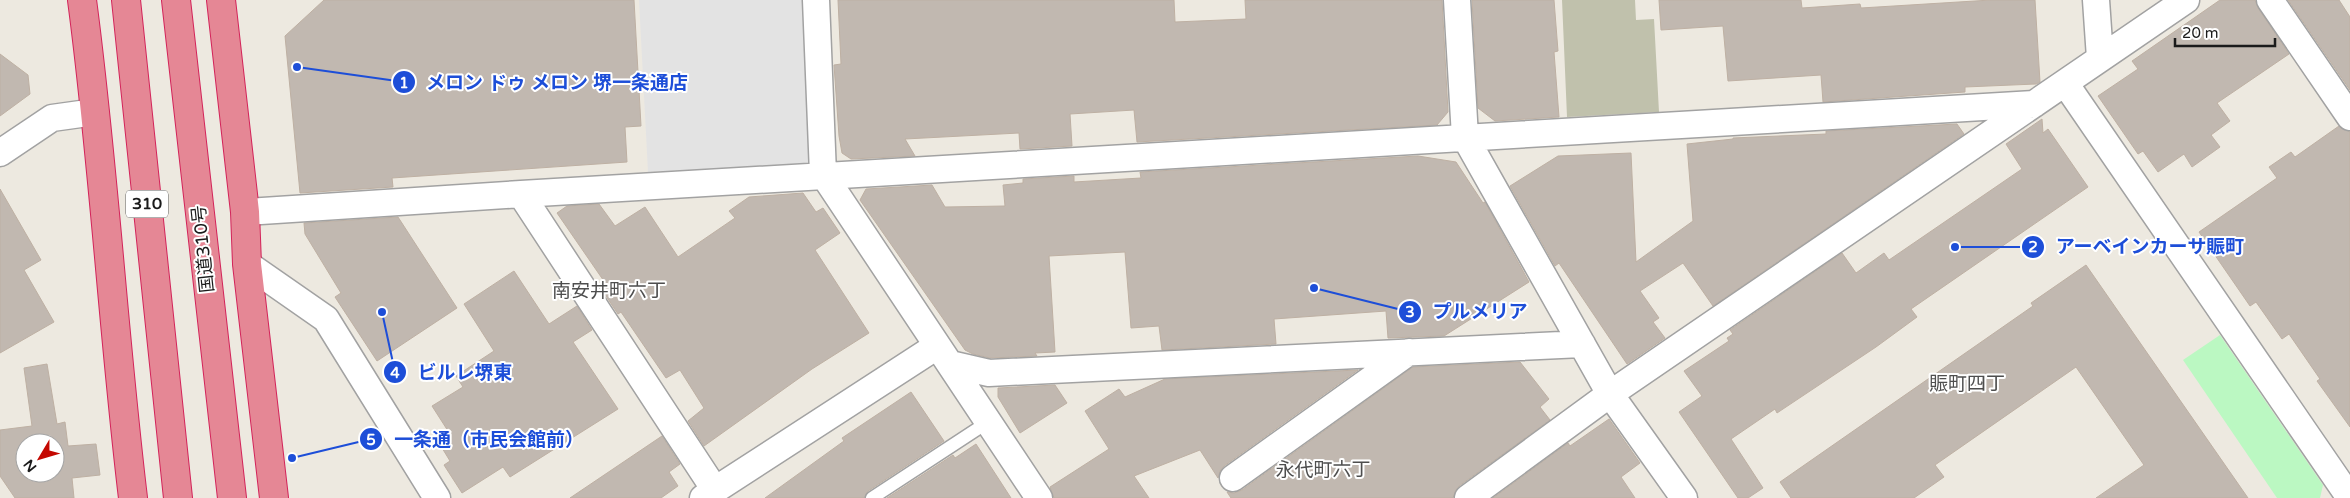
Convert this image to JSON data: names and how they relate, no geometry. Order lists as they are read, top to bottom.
{
  "streets": {
    "highway": ["310", "国道310号"]
  },
  "districts": ["南安井町六丁", "賑町四丁", "永代町六丁"],
  "places": [
    "メロン ドゥ メロン 堺一条通店",
    "アーベインカーサ賑町",
    "プルメリア",
    "ビルレ堺東",
    "一条通（市民会館前）"
  ],
  "scale_bar": "20 m",
  "north": "bottom left"
}
